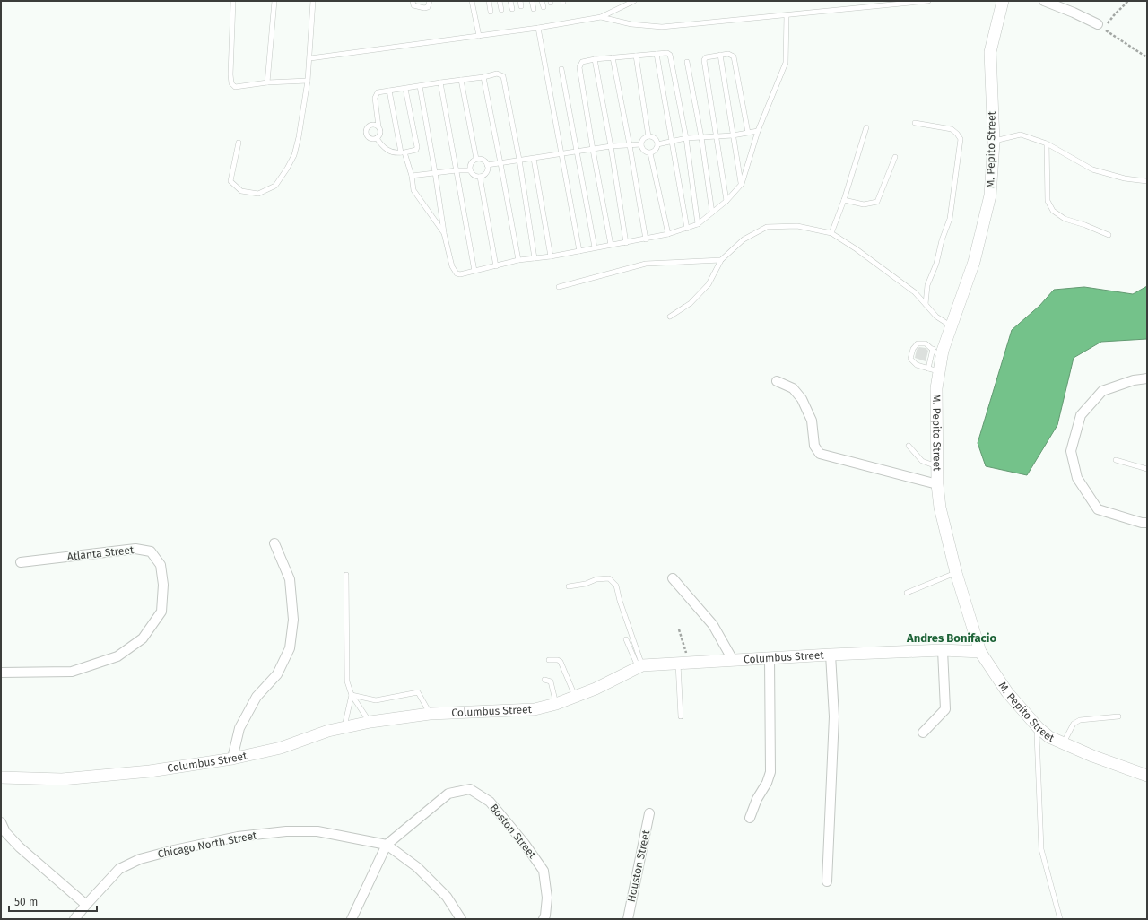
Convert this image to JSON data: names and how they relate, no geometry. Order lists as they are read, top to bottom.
{
  "streets": {
    "street": [
      "M. Pepito Street",
      "Atlanta Street",
      "Columbus Street",
      "Boston Street",
      "Chicago North Street",
      "Houston Street"
    ]
  },
  "crossings": [
    ["M. Pepito Street", "Columbus Street"],
    ["Boston Street", "Chicago North Street"]
  ],
  "districts": ["Andres Bonifacio"],
  "scale_bar": "50 m"
}
